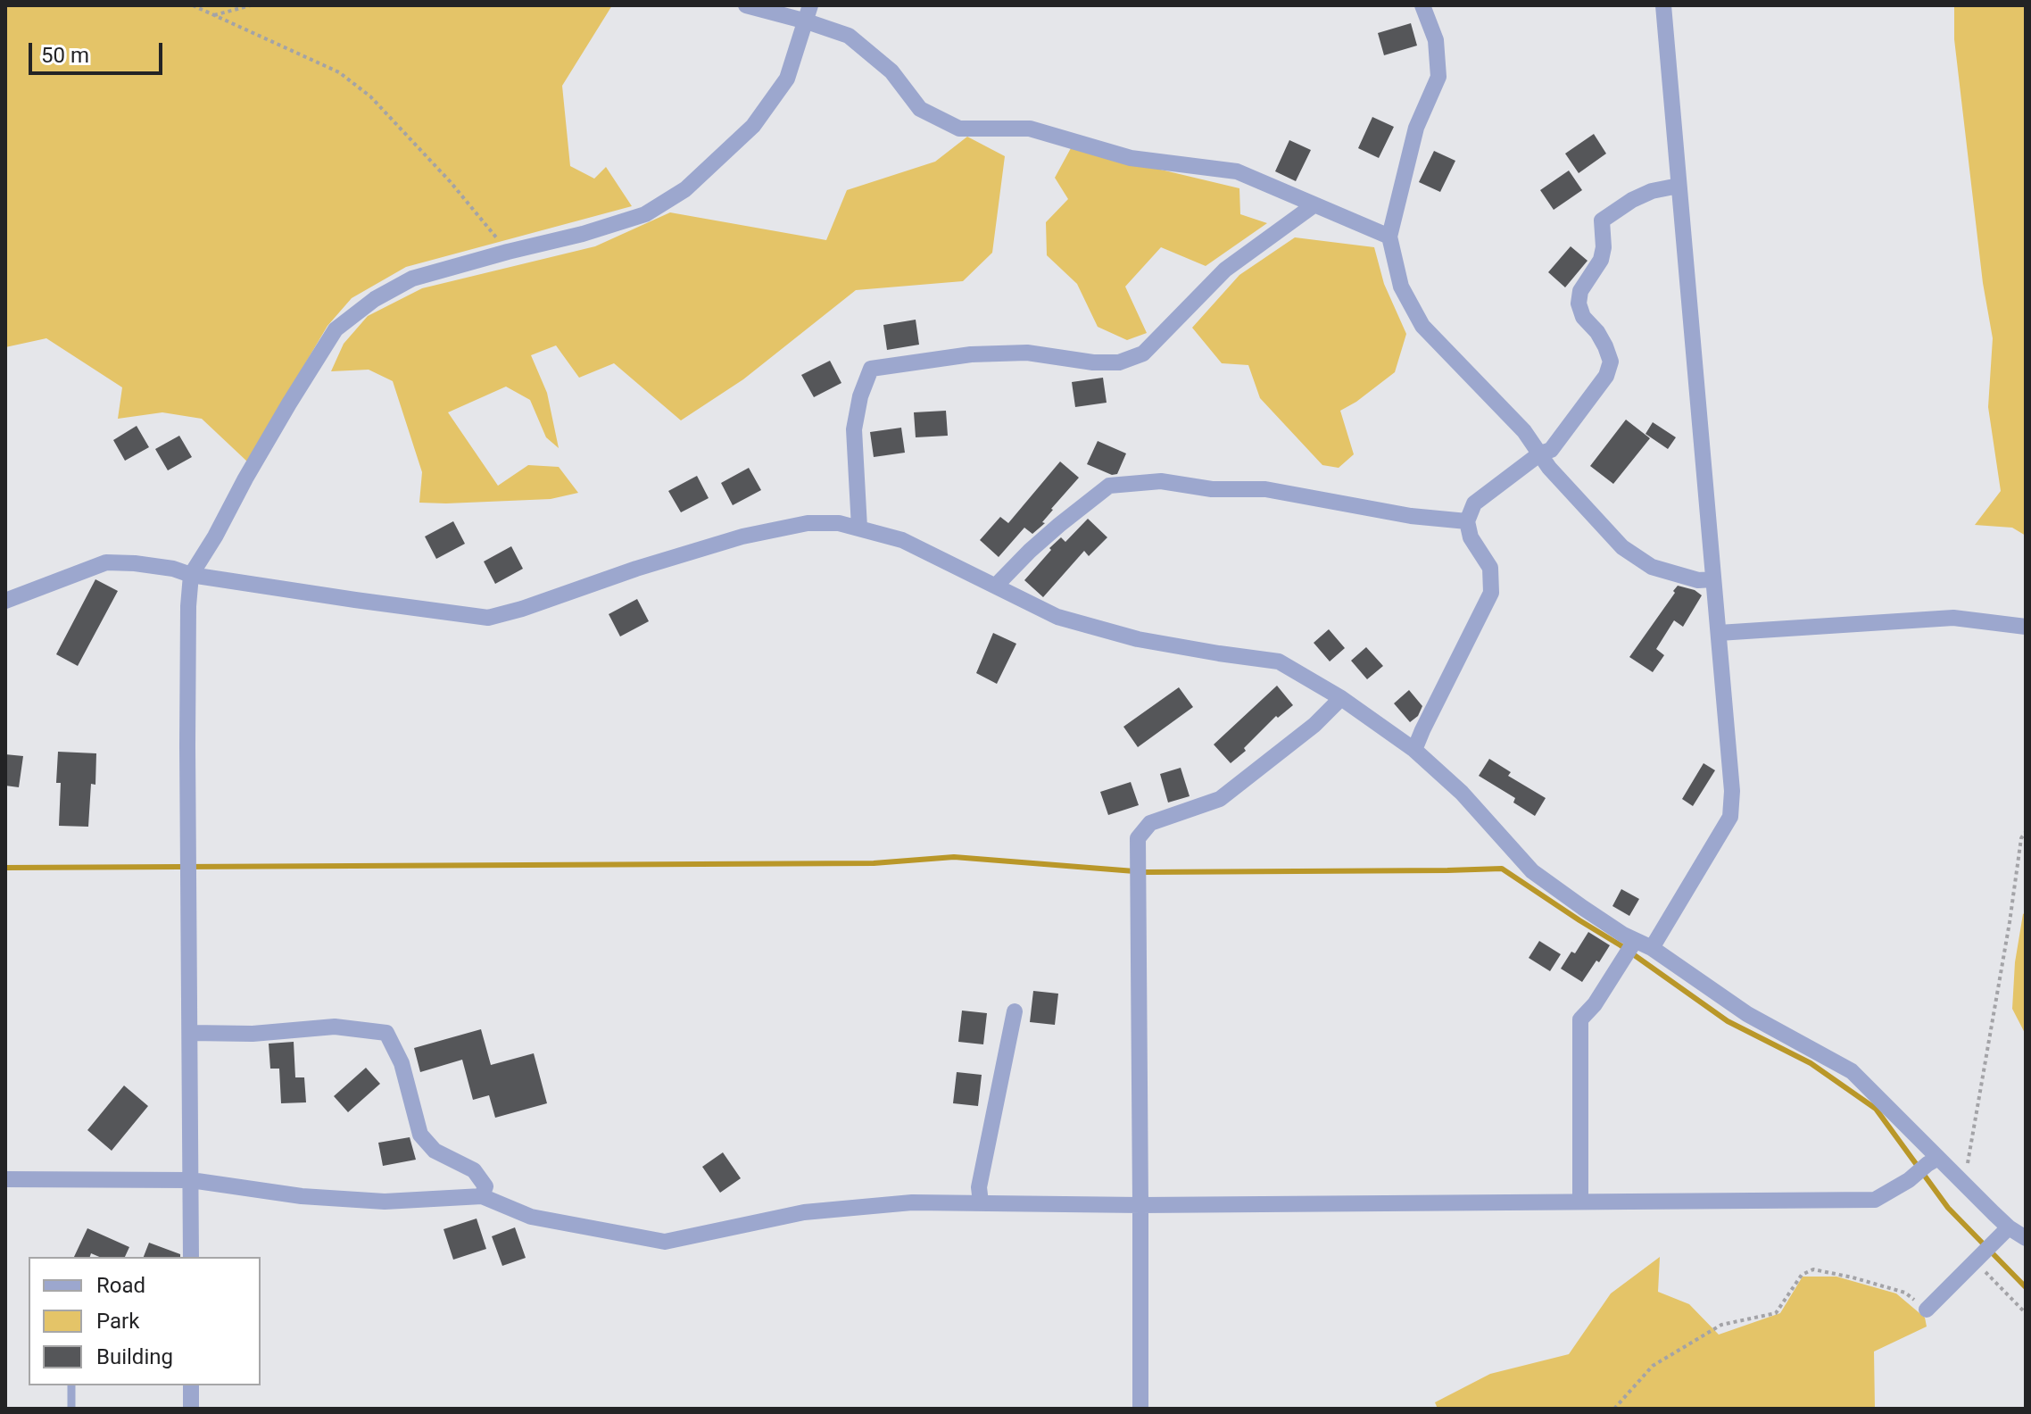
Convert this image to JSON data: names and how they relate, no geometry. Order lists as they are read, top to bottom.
{
  "legend": ["Road", "Park", "Building"],
  "scale_bar": "50 m"
}
